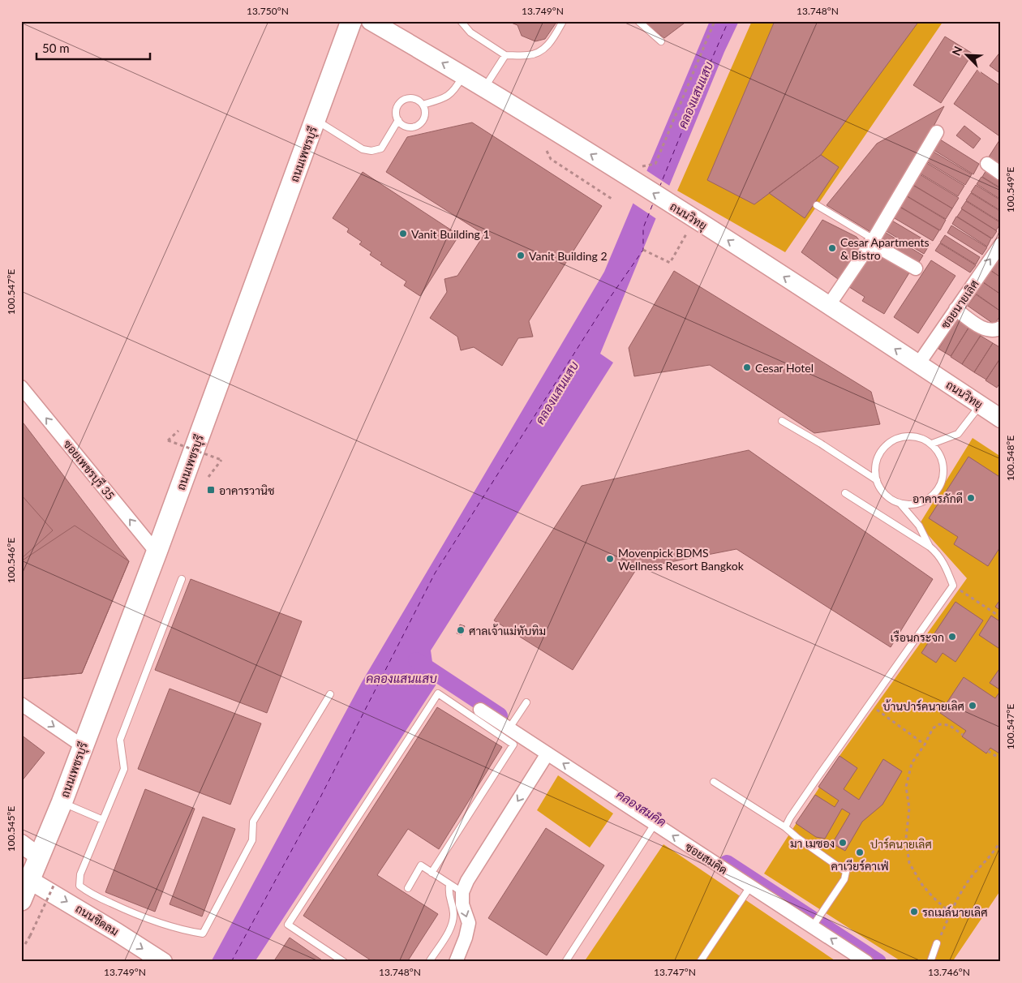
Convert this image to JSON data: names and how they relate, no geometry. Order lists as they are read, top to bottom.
{
  "streets": {
    "main road": ["ถนนเพชรบุรี"],
    "street": [
      "ถนนวิทยุ",
      "ซอยนายเลิศ",
      "ซอยเพชรบุรี 35",
      "ซอยสมคิด",
      "ถนนชิดลม"
    ]
  },
  "crossings": [
    ["ถนนเพชรบุรี", "ซอยเพชรบุรี 35"],
    ["ถนนเพชรบุรี", "ถนนชิดลม"],
    ["ถนนวิทยุ", "ซอยนายเลิศ"]
  ],
  "one_way": [
    "ถนนวิทยุ",
    "ซอยเพชรบุรี 35",
    "ซอยสมคิด",
    "ถนนชิดลม"
  ],
  "water": ["คลองแสนแสบ", "คลองสมคิด"],
  "parks": ["ปาร์คนายเลิศ"],
  "places": {
    "other": [
      "Vanit Building 1",
      "Cesar Apartments & Bistro",
      "Vanit Building 2",
      "Cesar Hotel",
      "อาคารภักดี",
      "Movenpick BDMS Wellness Resort Bangkok",
      "ศาลเจ้าแม่ทับทิม",
      "เรือนกระจก",
      "บ้านปาร์คนายเลิศ",
      "มา เมซอง",
      "คาเวียร์คาเฟ่",
      "รถเมล์นายเลิศ"
    ],
    "transit": ["อาคารวานิช"]
  },
  "scale_bar": "50 m",
  "north": "top left",
  "coordinates": [
    "13.750°N",
    "13.749°N",
    "13.748°N",
    "100.549°E",
    "100.547°E",
    "100.548°E",
    "100.546°E",
    "100.545°E",
    "13.747°N",
    "13.746°N"
  ]
}
